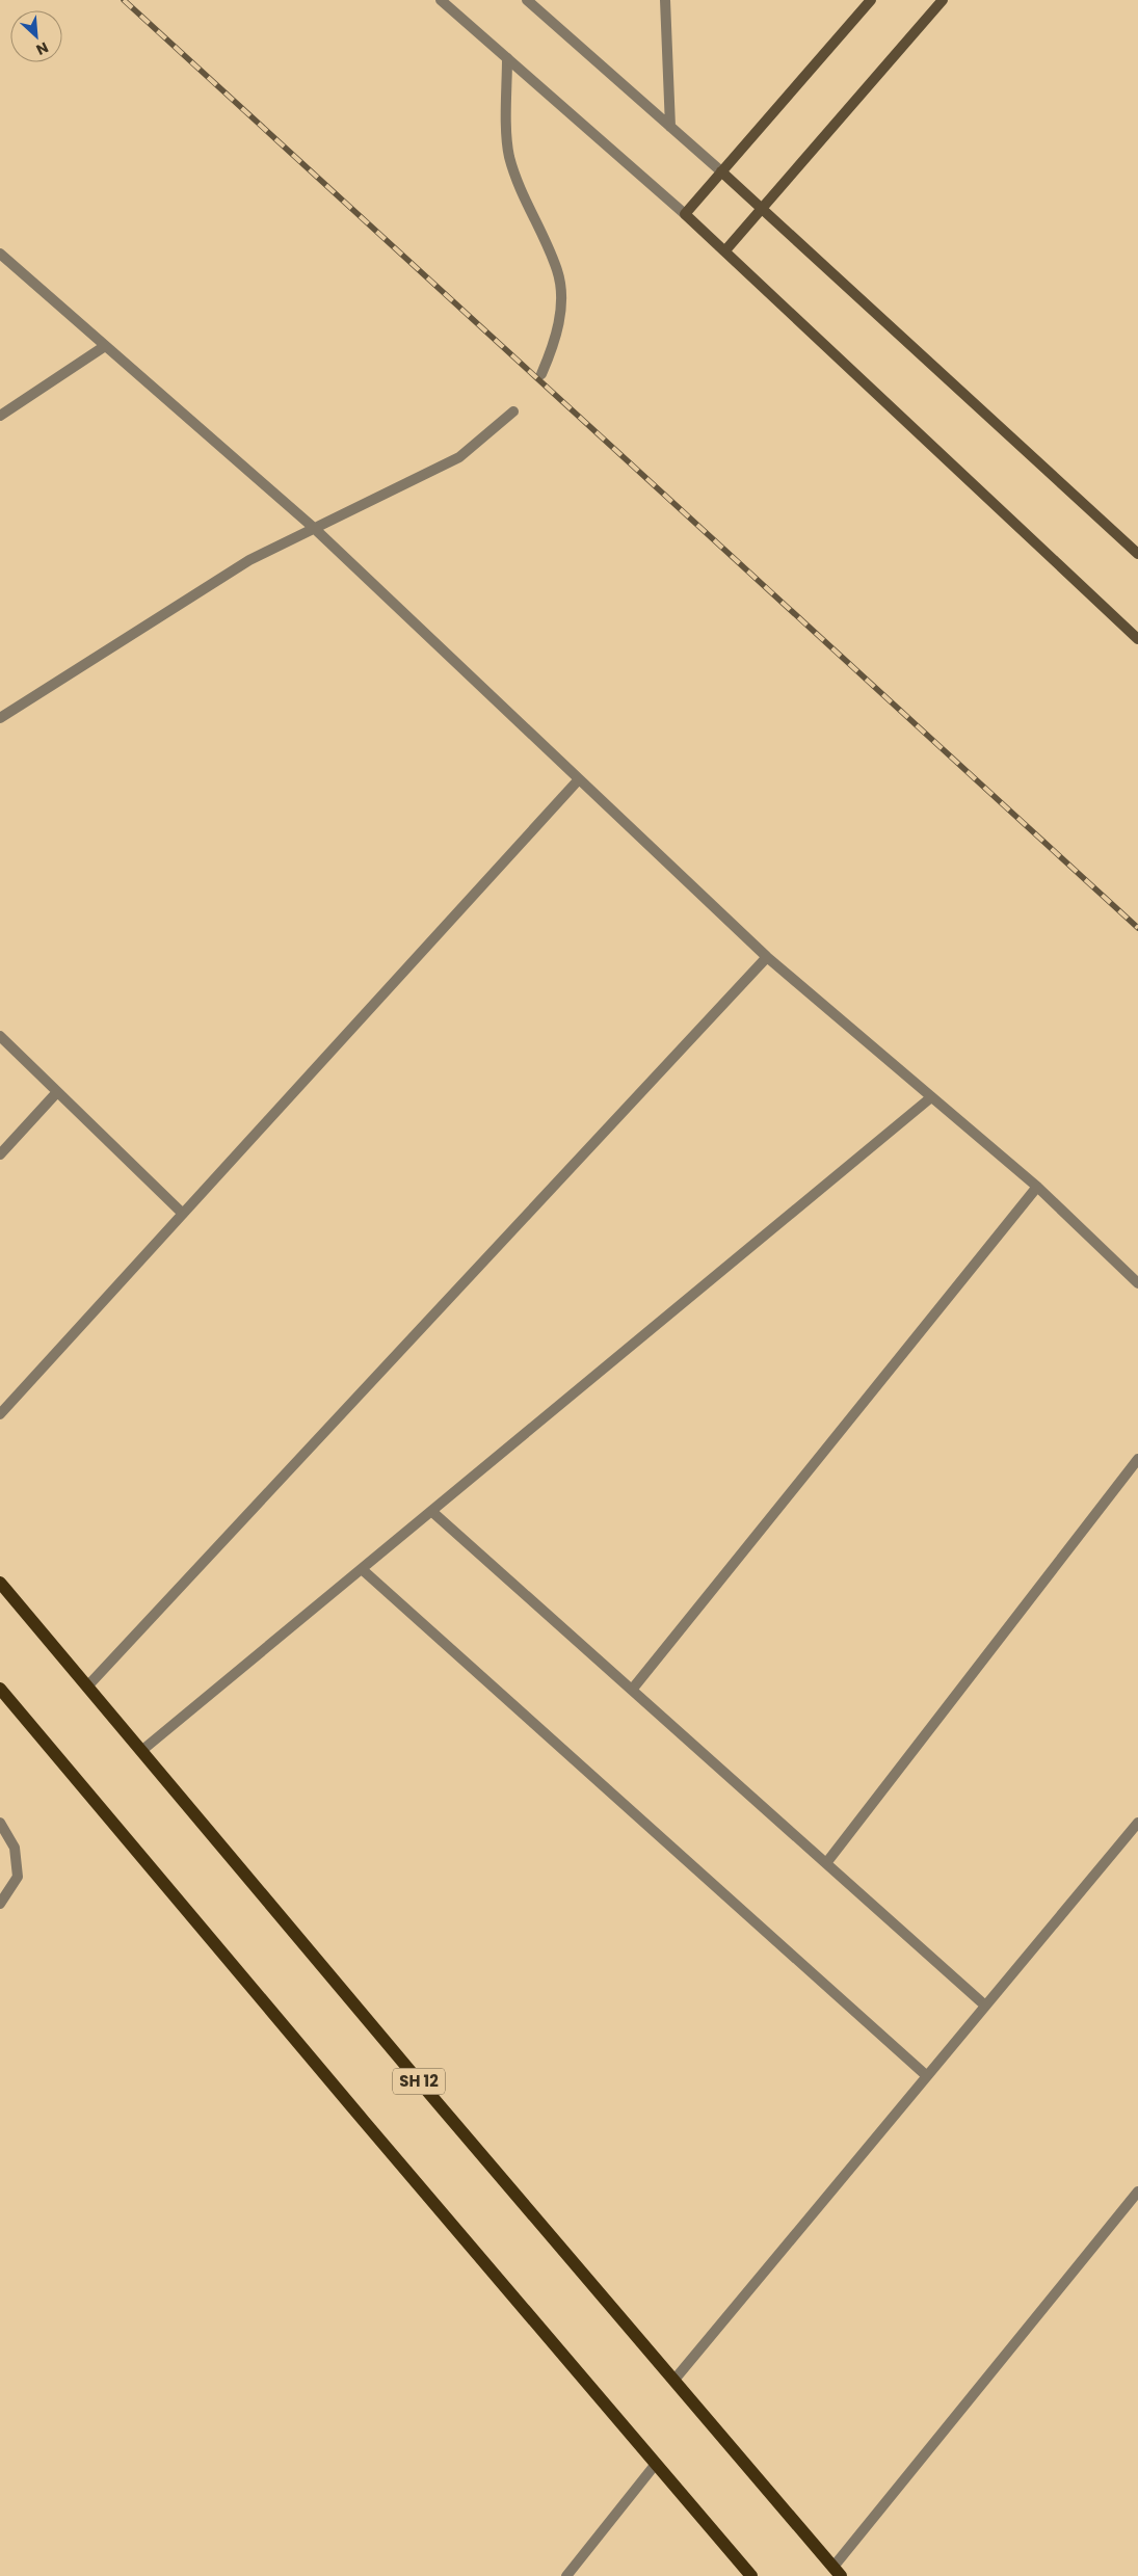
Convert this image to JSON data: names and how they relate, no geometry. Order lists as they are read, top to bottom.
{
  "streets": {
    "main road": ["SH 12"]
  },
  "north": "bottom right"
}
